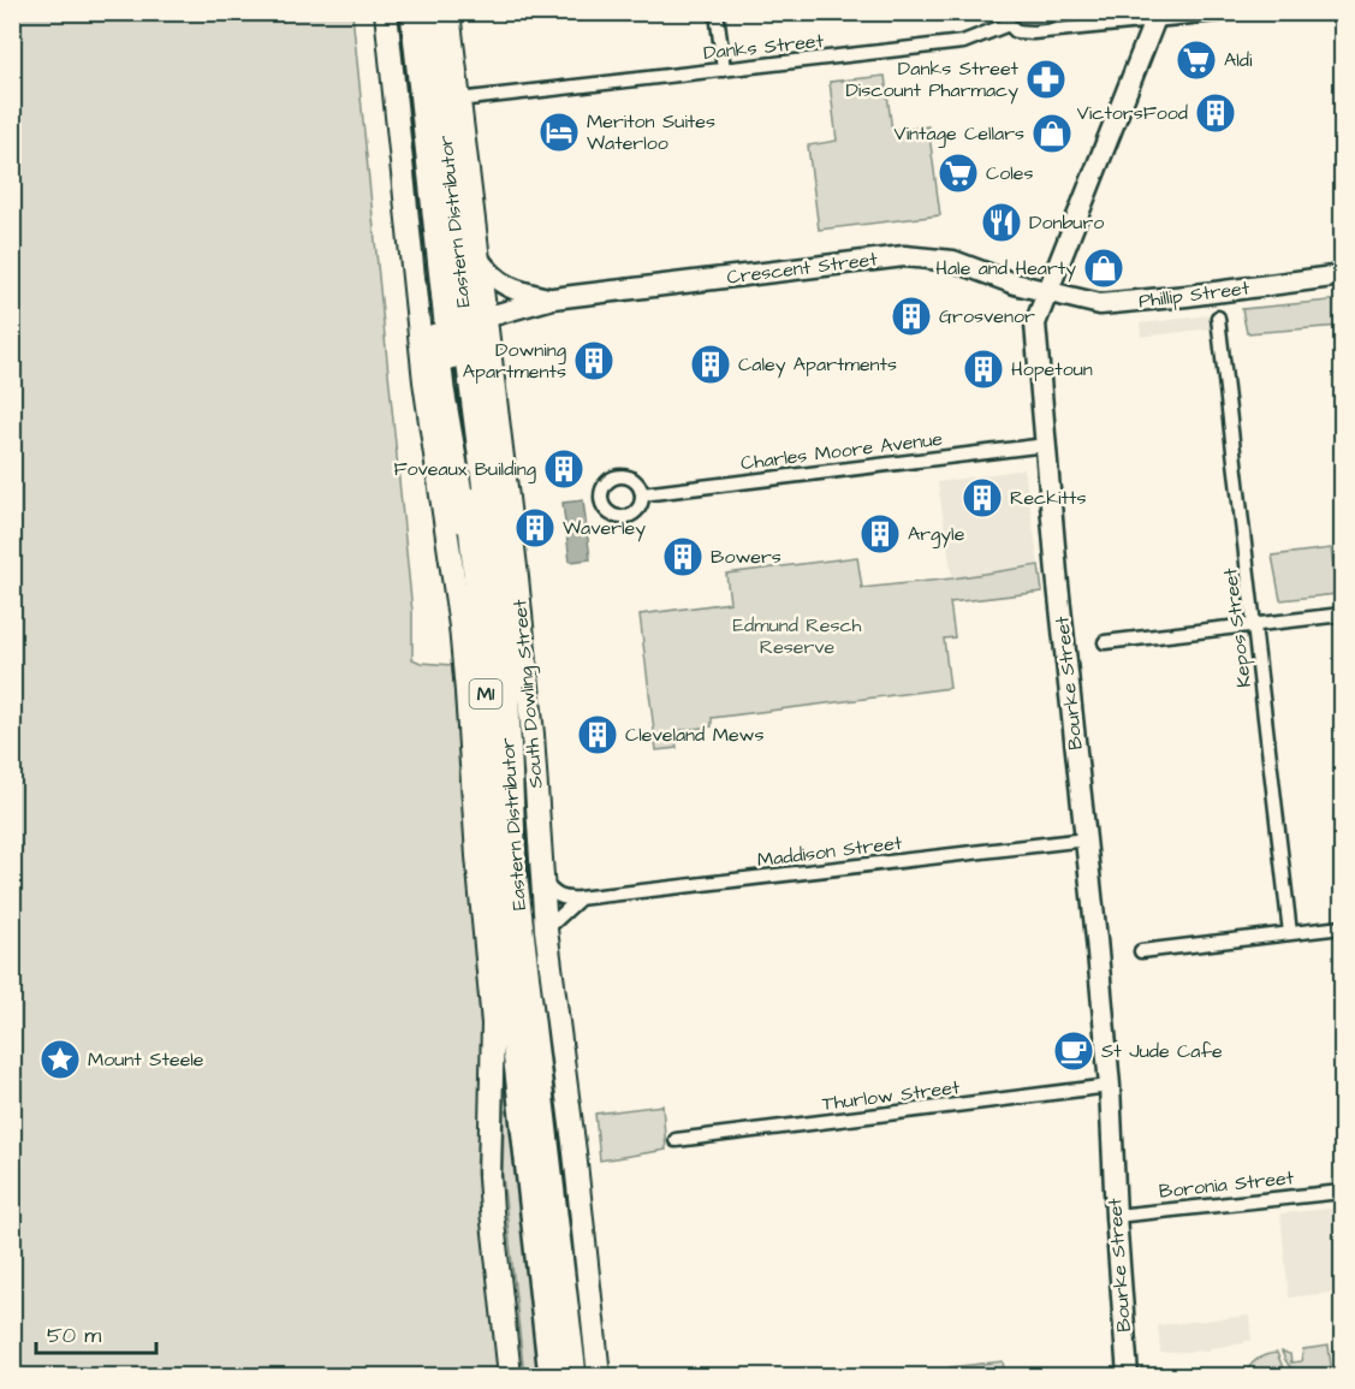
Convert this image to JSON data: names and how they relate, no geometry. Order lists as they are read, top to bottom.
{
  "streets": {
    "highway": ["Eastern Distributor", "M1"],
    "main road": ["South Dowling Street"],
    "street": [
      "Danks Street",
      "Crescent Street",
      "Phillip Street",
      "Charles Moore Avenue",
      "Kepos Street",
      "Bourke Street",
      "Maddison Street",
      "Thurlow Street",
      "Boronia Street"
    ]
  },
  "crossings": [
    ["Danks Street", "Bourke Street"],
    ["Danks Street", "South Dowling Street"],
    ["Crescent Street", "Phillip Street"],
    ["Crescent Street", "Bourke Street"],
    ["Crescent Street", "South Dowling Street"],
    ["Phillip Street", "Bourke Street"],
    ["Charles Moore Avenue", "Bourke Street"],
    ["Bourke Street", "Maddison Street"],
    ["Bourke Street", "Thurlow Street"],
    ["Bourke Street", "Boronia Street"],
    ["South Dowling Street", "Maddison Street"]
  ],
  "parks": ["Edmund Resch Reserve"],
  "places": {
    "supermarket": ["Aldi", "Coles"],
    "pharmacy": ["Danks Street Discount Pharmacy"],
    "building": [
      "VictorsFood",
      "Grosvenor",
      "Downing Apartments",
      "Caley Apartments",
      "Hopetoun",
      "Foveaux Building",
      "Reckitts",
      "Waverley",
      "Argyle",
      "Bowers",
      "Cleveland Mews"
    ],
    "hotel": ["Meriton Suites Waterloo"],
    "shop": ["Vintage Cellars", "Hale and Hearty"],
    "restaurant": ["Donburo"],
    "cafe": ["St Jude Cafe"],
    "place": ["Mount Steele"]
  },
  "scale_bar": "50 m"
}
